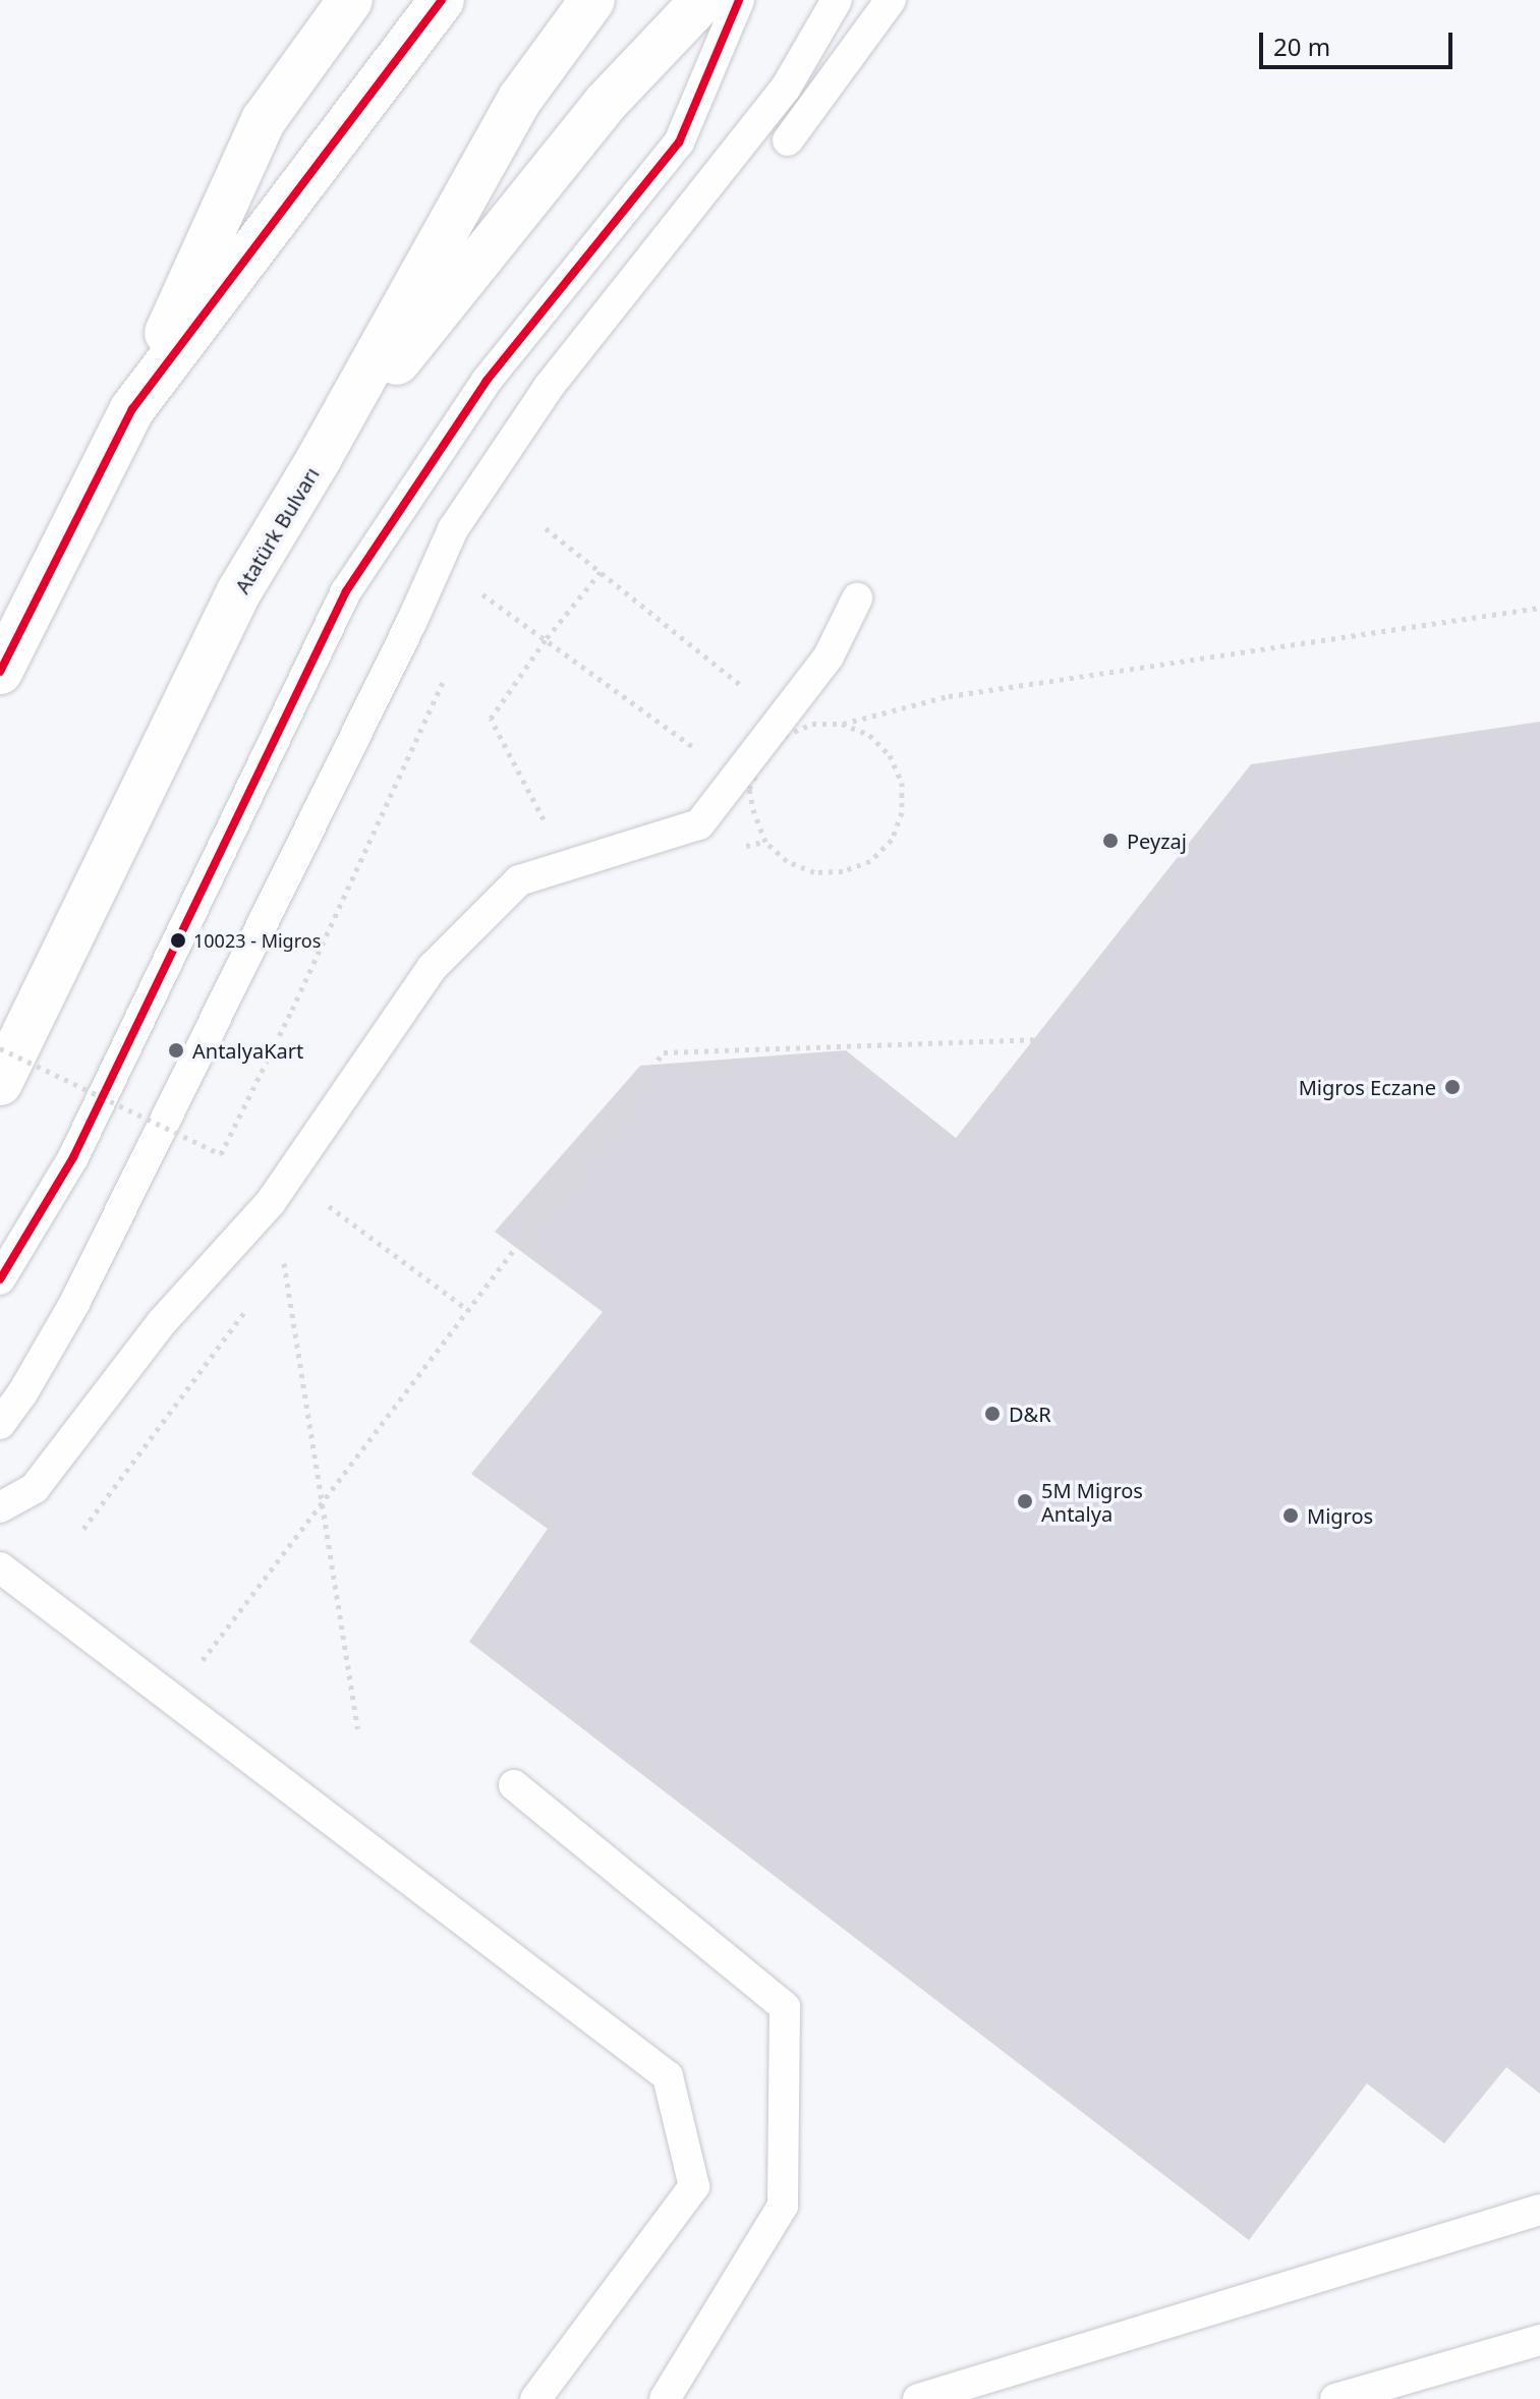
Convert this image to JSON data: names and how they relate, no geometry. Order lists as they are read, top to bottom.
{
  "streets": {
    "main road": ["Atatürk Bulvarı"]
  },
  "places": [
    "Peyzaj",
    "10023 - Migros",
    "AntalyaKart",
    "Migros Eczane",
    "D&R",
    "5M Migros Antalya",
    "Migros"
  ],
  "scale_bar": "20 m"
}
